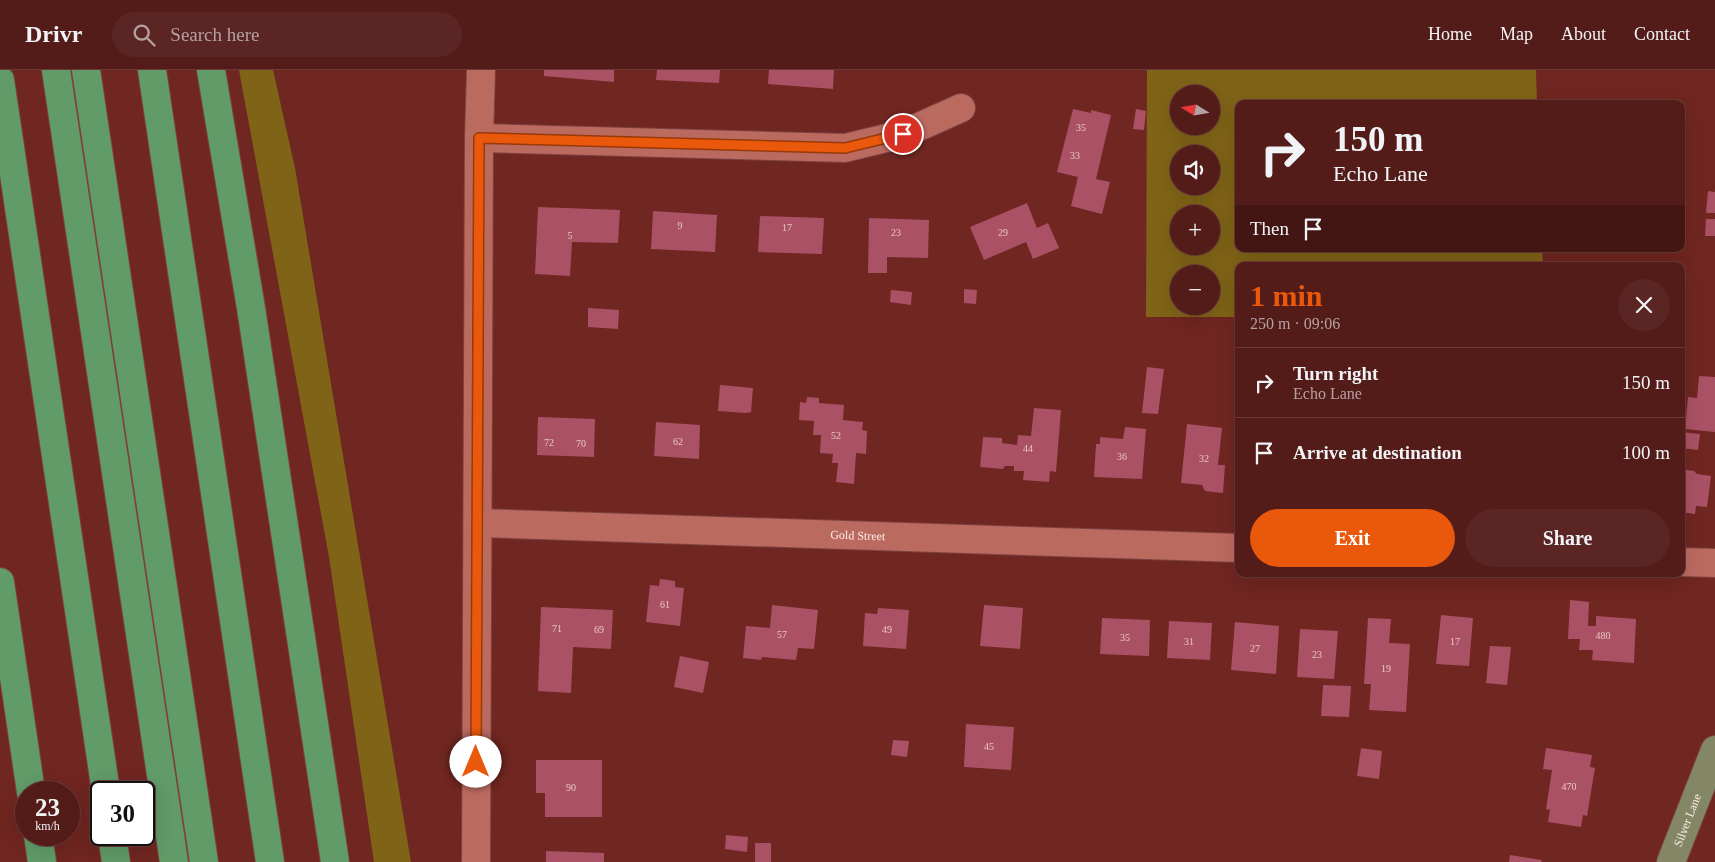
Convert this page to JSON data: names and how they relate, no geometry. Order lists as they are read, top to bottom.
{
  "streets": {
    "main road": ["Silver Lane"],
    "street": ["Gold Street"]
  },
  "house_numbers": [
    "35",
    "33",
    "9",
    "17",
    "23",
    "29",
    "5",
    "52",
    "62",
    "72",
    "70",
    "44",
    "36",
    "32",
    "61",
    "71",
    "69",
    "49",
    "57",
    "480",
    "35",
    "31",
    "17",
    "27",
    "23",
    "19",
    "45",
    "470",
    "90"
  ],
  "north": "left",
  "page": {
    "header": "Drivr",
    "search": "Search here",
    "nav": [
      "Home",
      "Map",
      "About",
      "Contact"
    ],
    "map_buttons": ["+", "−"],
    "turn": ["150 m", "Echo Lane"],
    "then": "Then",
    "heading": ["1 min", "250 m · 09:06"],
    "list": [
      {
        "name": "Turn right",
        "note": "Echo Lane",
        "value": "150 m"
      },
      {
        "name": "Arrive at destination",
        "value": "100 m"
      }
    ],
    "buttons": ["Exit", "Share"],
    "speed": "23 km/h",
    "limit": "30"
  }
}
